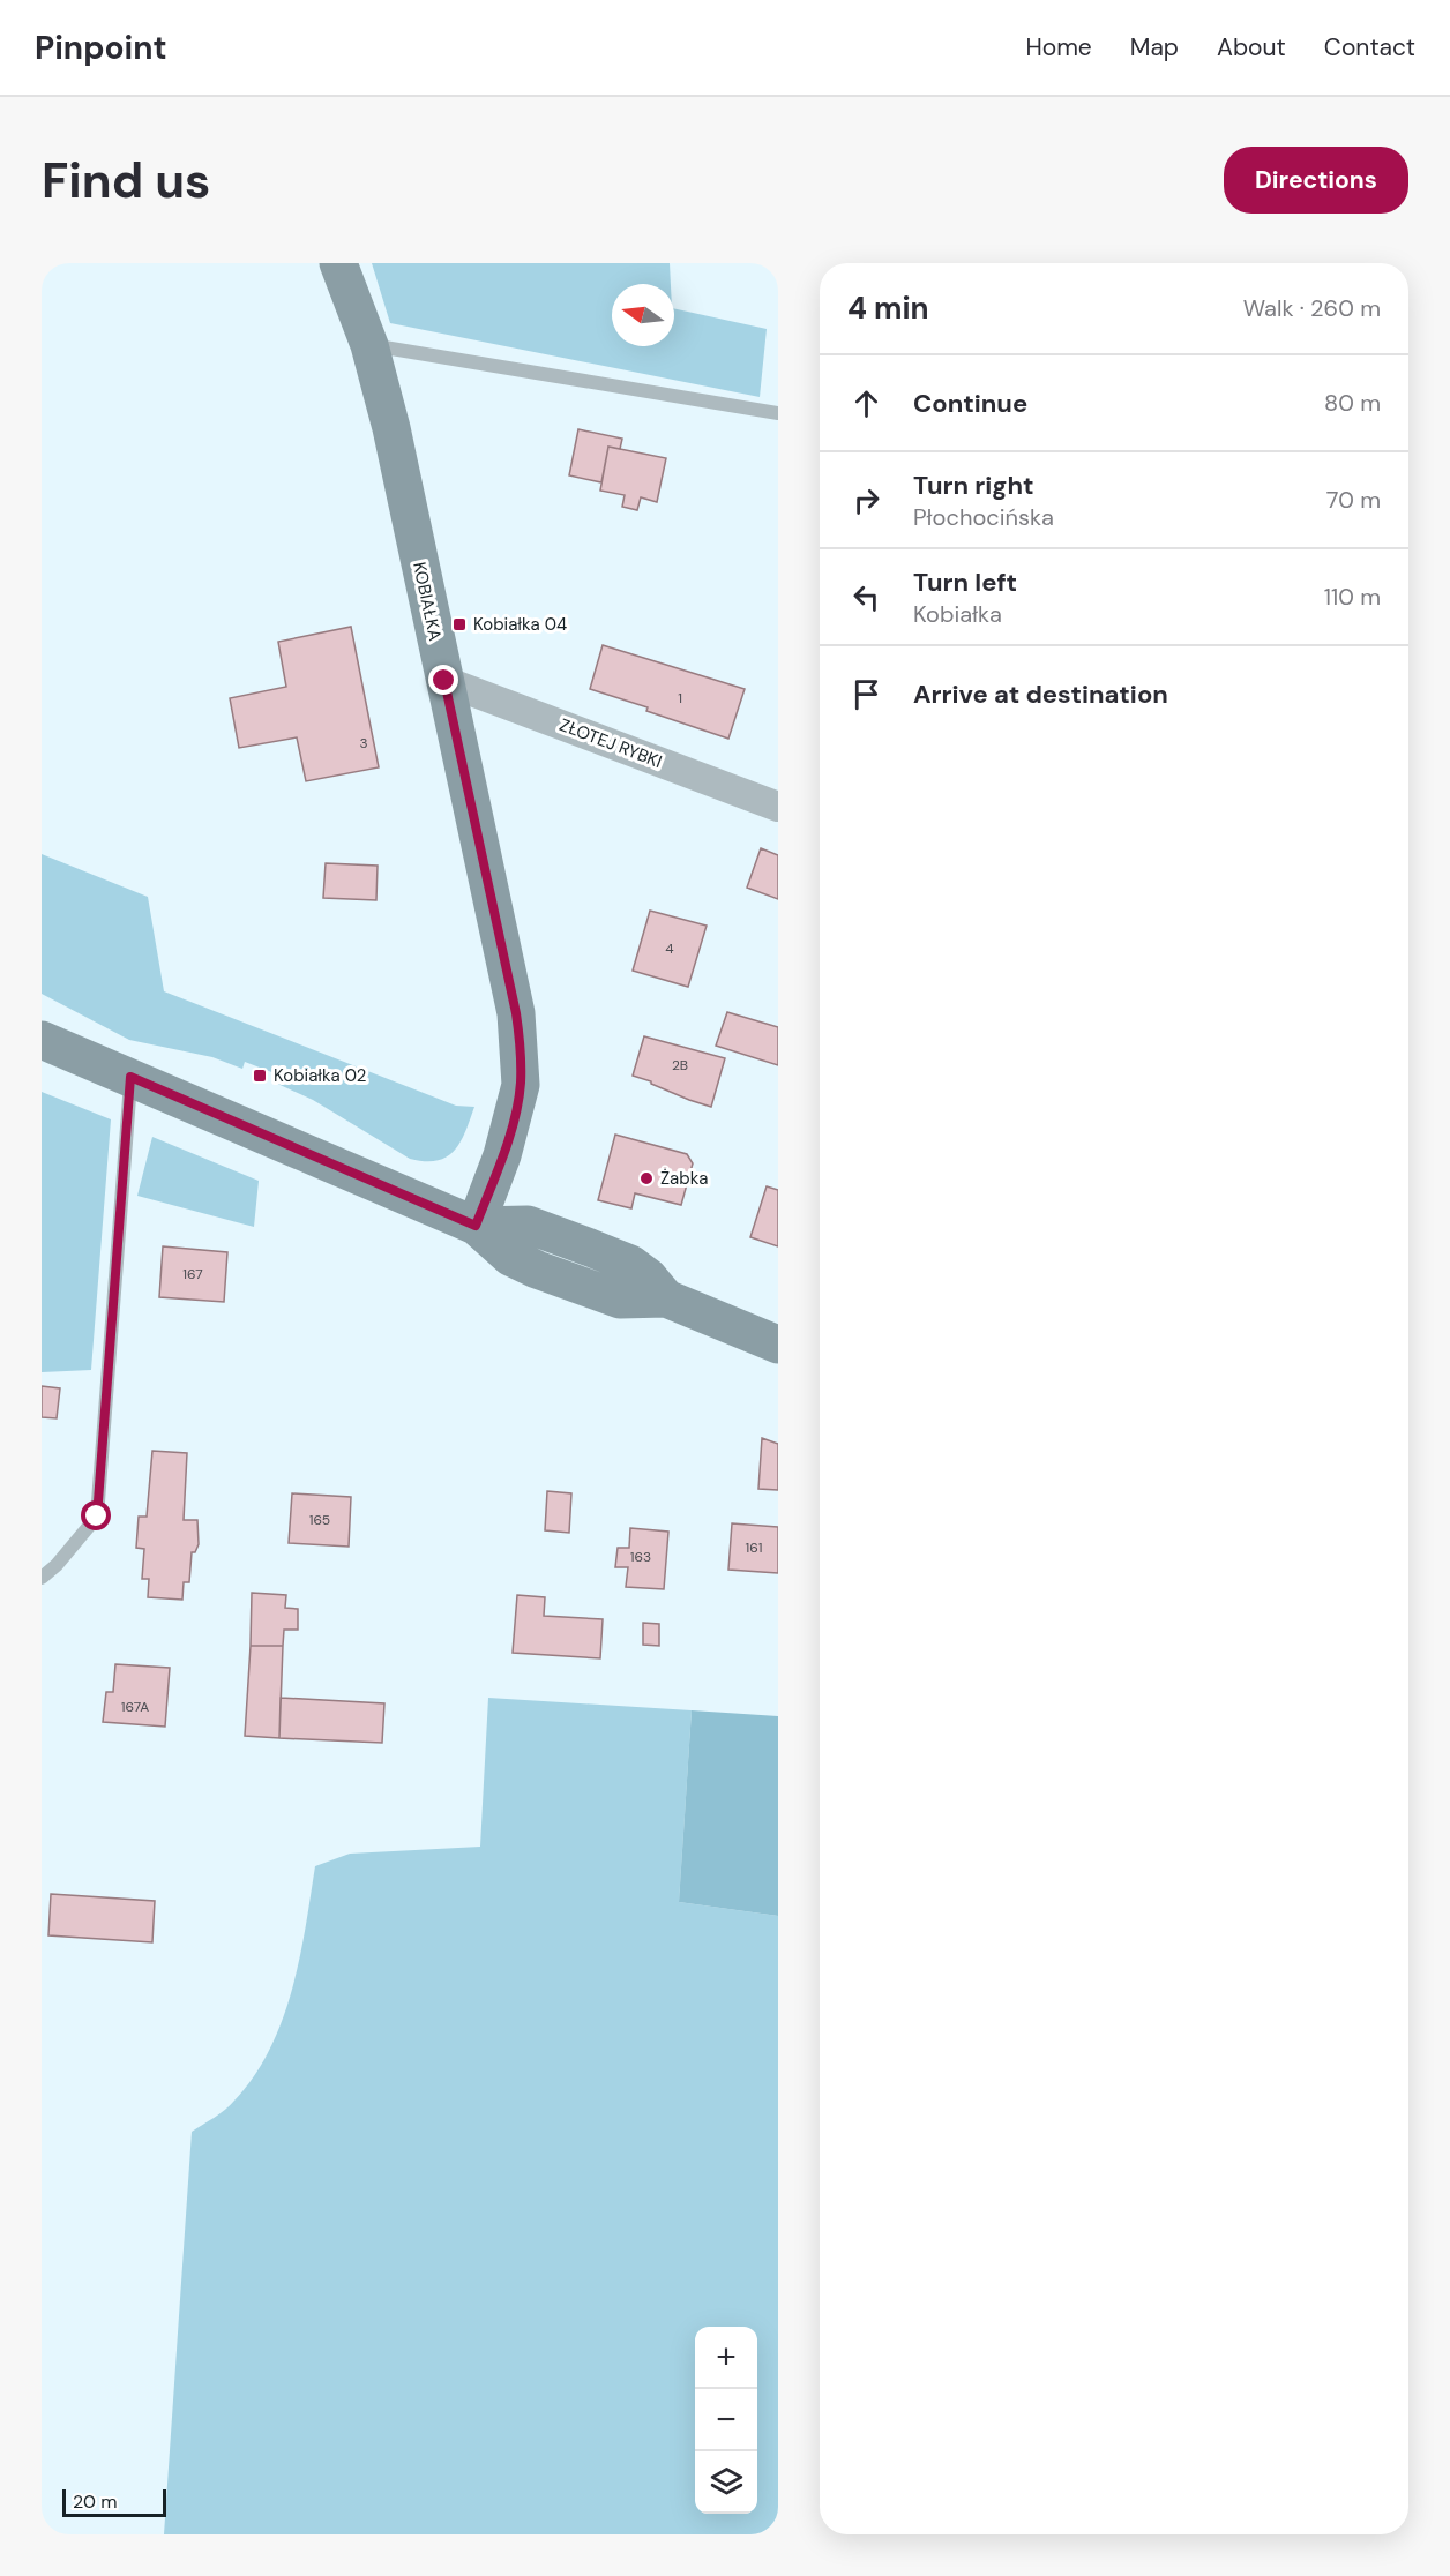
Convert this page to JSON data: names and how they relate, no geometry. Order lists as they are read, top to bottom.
{
  "streets": {
    "street": ["KOBIAŁKA", "ZŁOTEJ RYBKI"]
  },
  "crossings": [
    ["KOBIAŁKA", "ZŁOTEJ RYBKI"]
  ],
  "places": {
    "transit": ["Kobiałka 04", "Kobiałka 02"],
    "other": ["Żabka"]
  },
  "house_numbers": [
    "1",
    "3",
    "4",
    "2B",
    "167",
    "165",
    "161",
    "163",
    "167A"
  ],
  "scale_bar": "20 m",
  "north": "left",
  "page": {
    "header": "Pinpoint",
    "nav": [
      "Home",
      "Map",
      "About",
      "Contact"
    ],
    "buttons": "Directions",
    "title": "Find us",
    "heading": ["4 min", "Walk · 260 m"],
    "list": [
      ["Continue", "80 m"],
      ["Turn right", "Płochocińska", "70 m"],
      ["Turn left", "Kobiałka", "110 m"],
      "Arrive at destination"
    ],
    "map_buttons": ["+", "−"],
    "scale": "20 m"
  }
}
